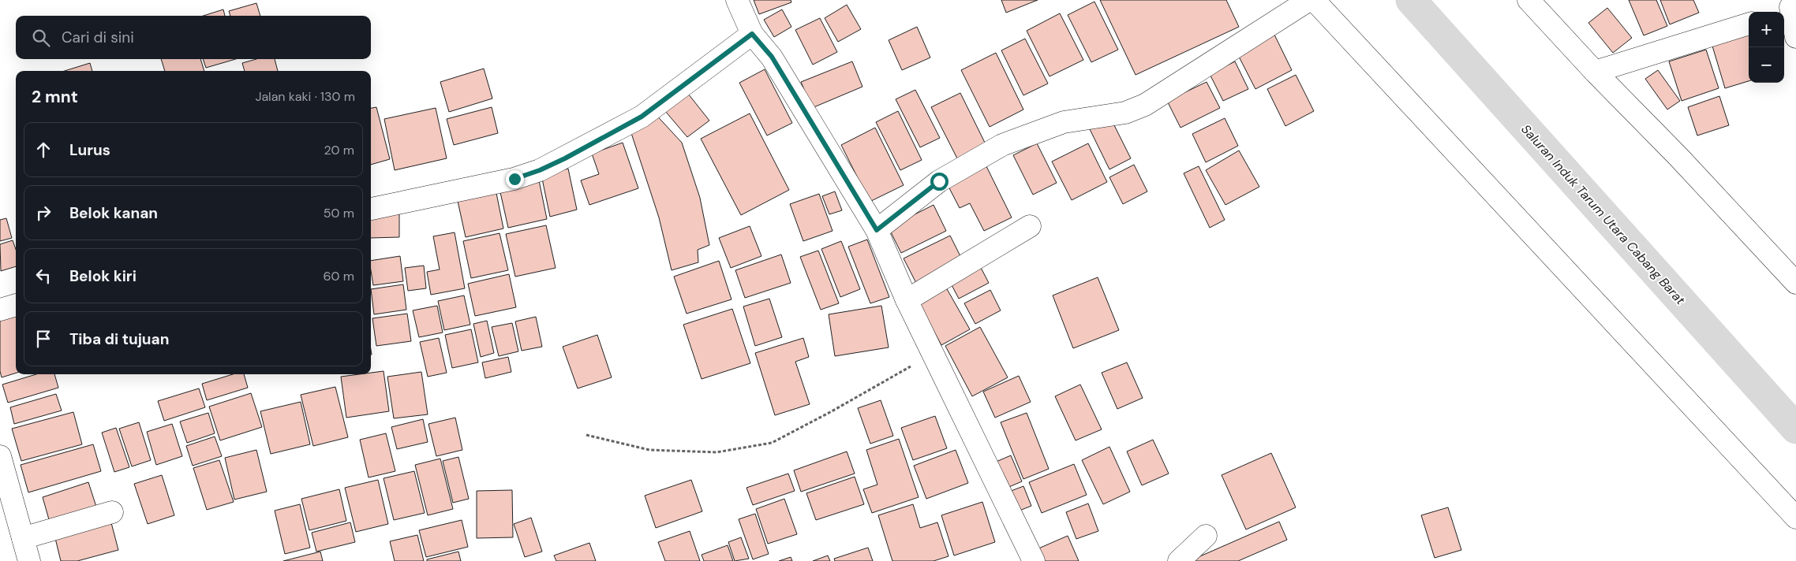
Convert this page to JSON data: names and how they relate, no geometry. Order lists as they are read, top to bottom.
{
  "water": ["Saluran Induk Tarum Utara Cabang Barat"],
  "page": {
    "map_buttons": ["+", "−"],
    "search": "Cari di sini",
    "heading": ["2 mnt", "Jalan kaki · 130 m"],
    "list": [
      ["Lurus", "20 m"],
      ["Belok kanan", "50 m"],
      ["Belok kiri", "60 m"],
      "Tiba di tujuan"
    ]
  }
}
